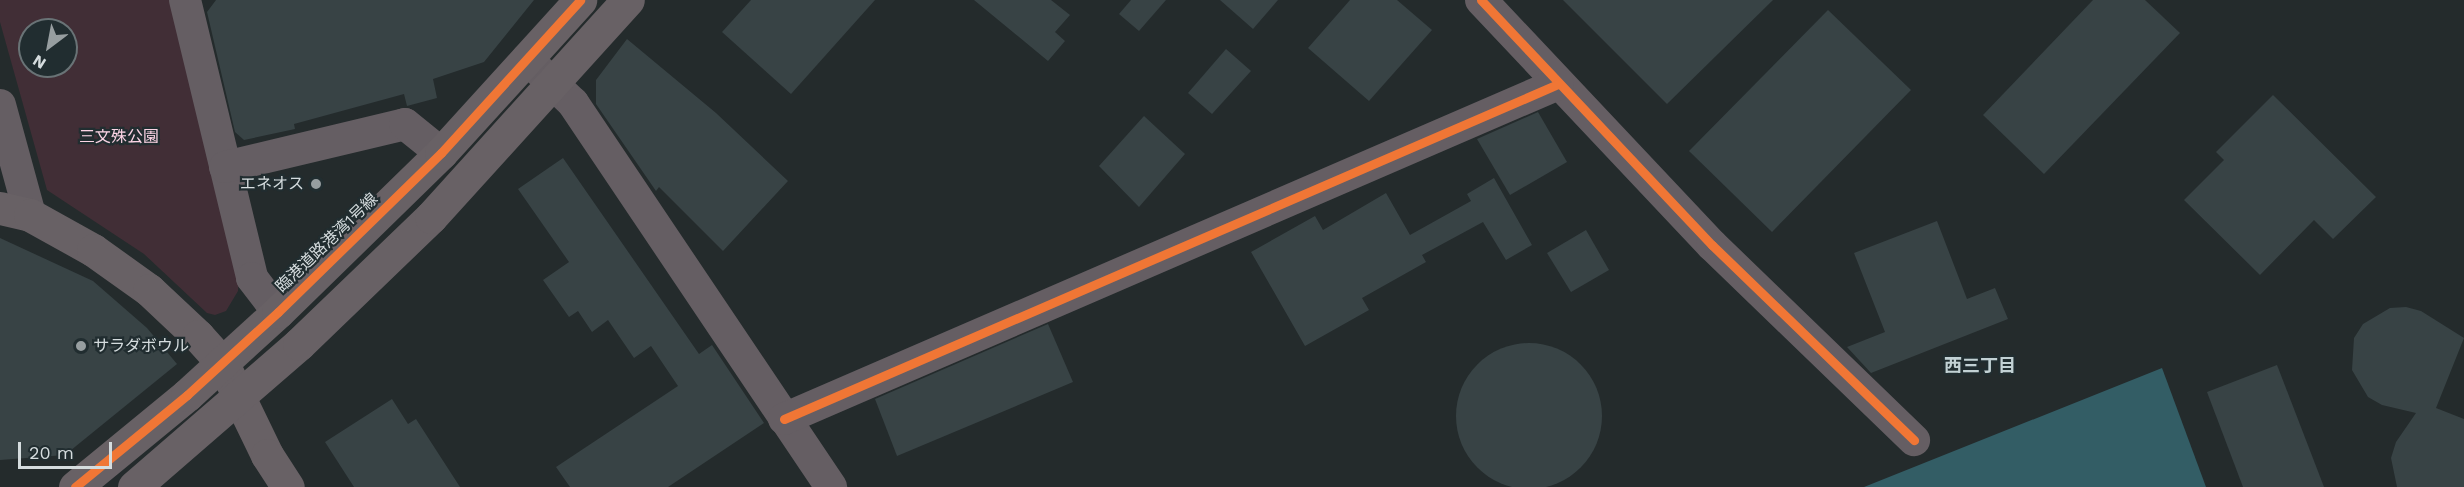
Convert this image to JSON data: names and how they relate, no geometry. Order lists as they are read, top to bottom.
{
  "streets": {
    "street": ["臨港道路港湾1号線"]
  },
  "districts": ["西三丁目"],
  "parks": ["三文殊公園"],
  "places": ["エネオス", "サラダボウル"],
  "scale_bar": "20 m",
  "north": "bottom left"
}
